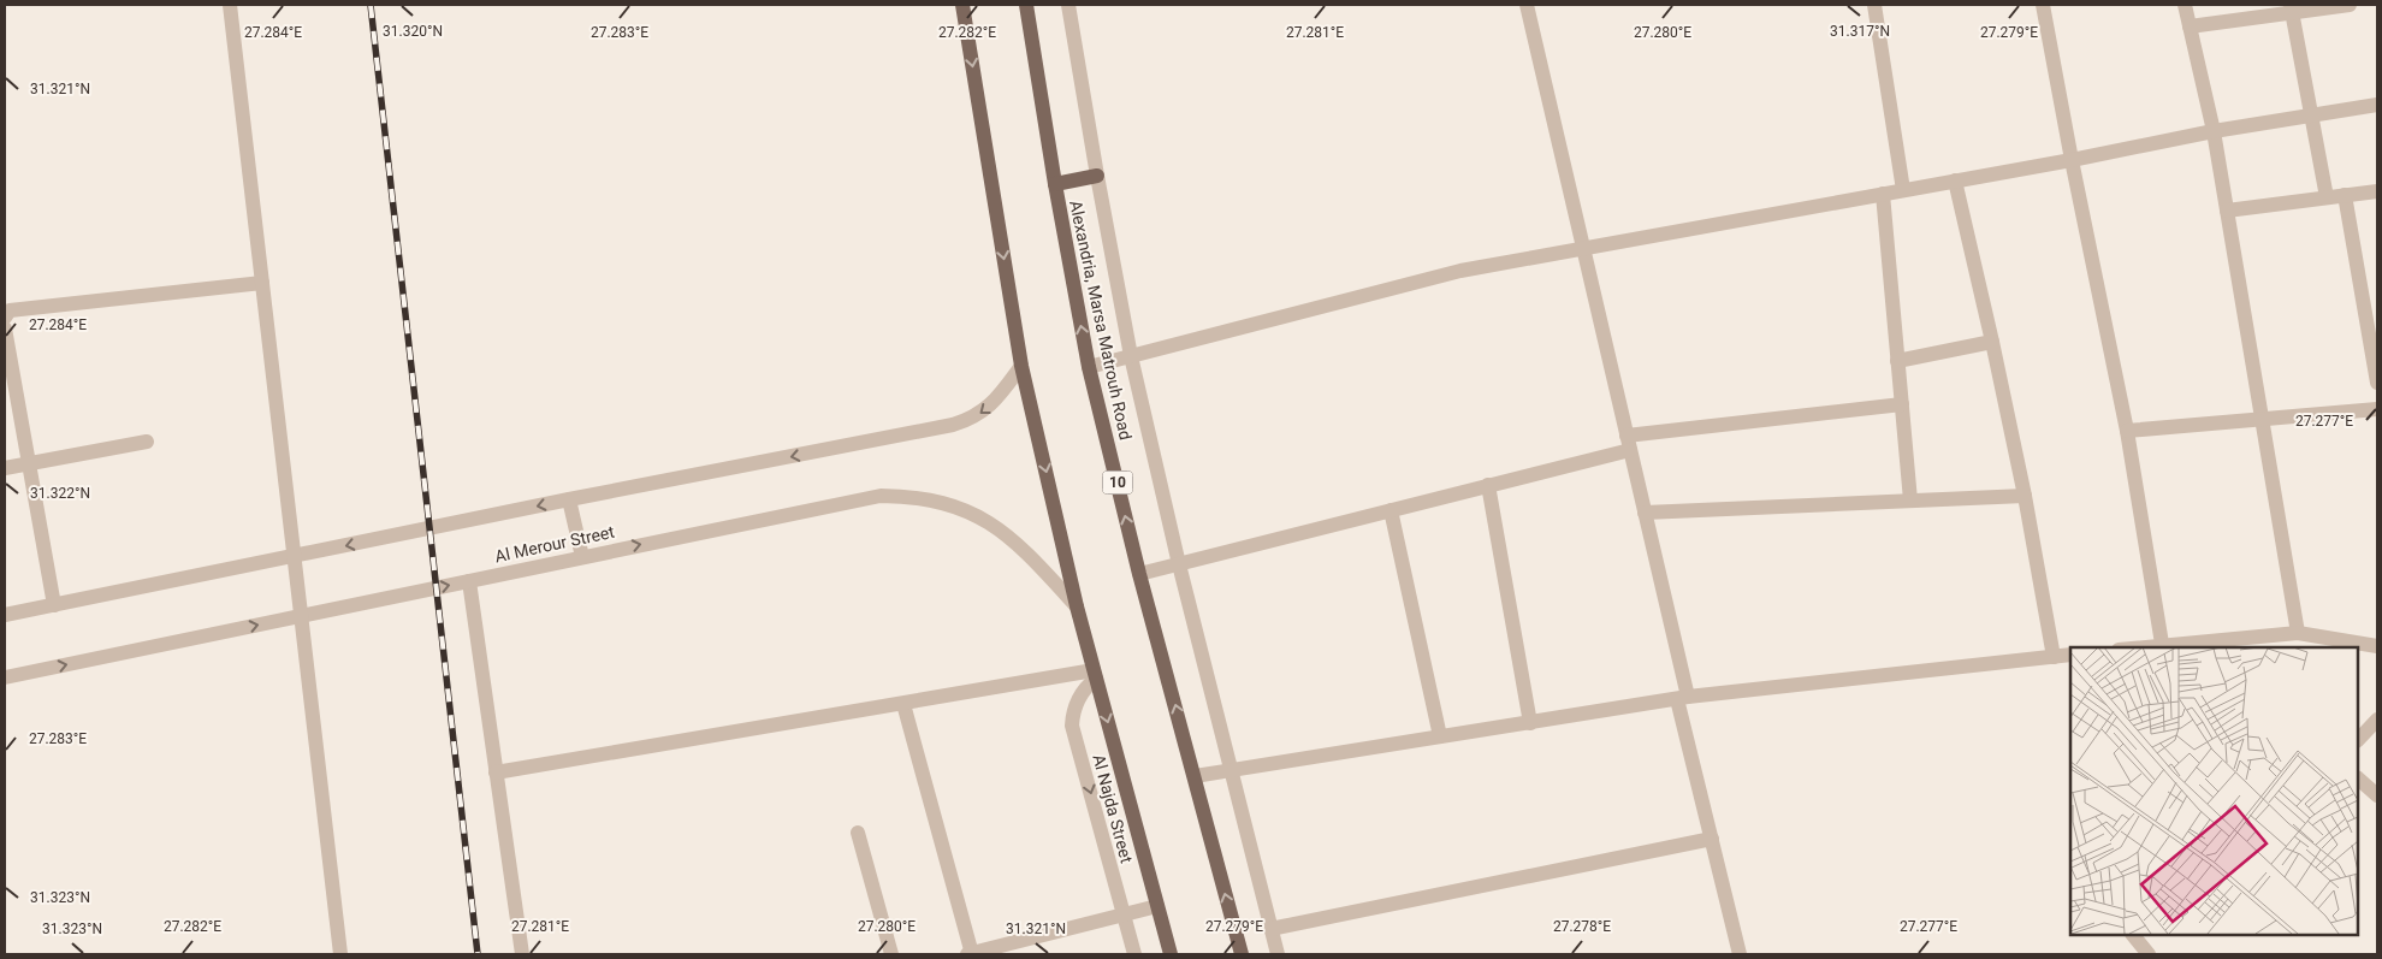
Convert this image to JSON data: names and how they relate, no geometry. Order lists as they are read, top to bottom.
{
  "streets": {
    "main road": ["Alexandria, Marsa Matrouh Road", "10"],
    "street": ["Al Merour Street", "Al Najda Street"]
  },
  "one_way": ["Al Najda Street"],
  "coordinates": [
    "31.320°N",
    "31.317°N",
    "27.284°E",
    "27.283°E",
    "27.282°E",
    "27.281°E",
    "27.280°E",
    "27.279°E",
    "31.321°N",
    "27.277°E",
    "31.322°N",
    "31.323°N",
    "27.278°E"
  ]
}
